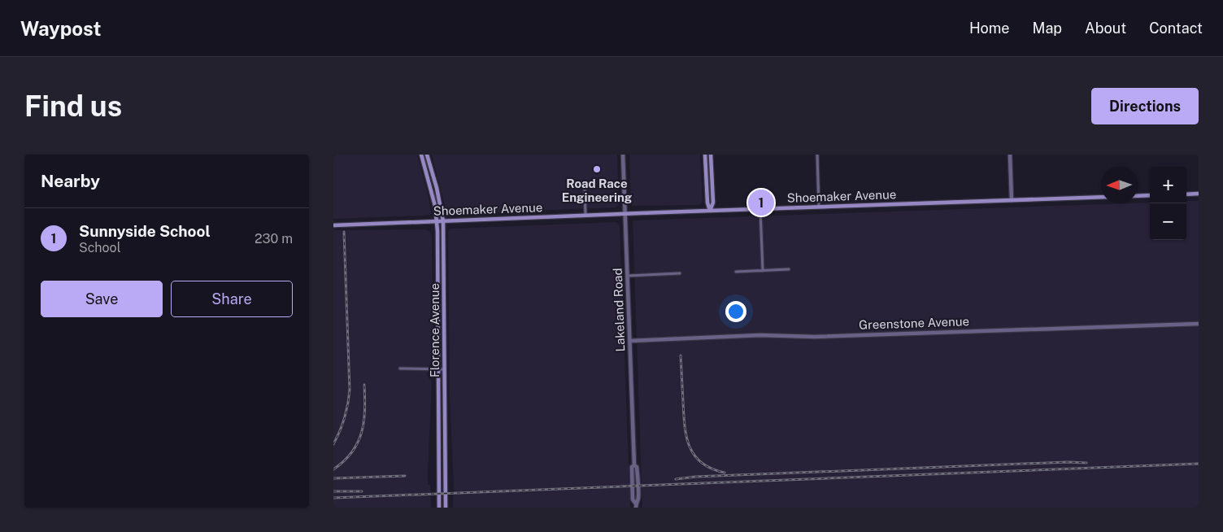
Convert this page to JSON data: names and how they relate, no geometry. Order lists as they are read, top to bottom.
{
  "streets": {
    "main road": ["Shoemaker Avenue", "Florence Avenue"],
    "street": ["Lakeland Road", "Greenstone Avenue"]
  },
  "crossings": [
    ["Shoemaker Avenue", "Lakeland Road"],
    ["Shoemaker Avenue", "Florence Avenue"],
    ["Lakeland Road", "Greenstone Avenue"]
  ],
  "places": ["Road Race Engineering"],
  "north": "left",
  "page": {
    "header": "Waypost",
    "nav": [
      "Home",
      "Map",
      "About",
      "Contact"
    ],
    "buttons": [
      "Directions",
      ["Save", "Share"]
    ],
    "title": "Find us",
    "heading": "Nearby",
    "map_buttons": ["+", "−"],
    "pins": "1",
    "list": [
      {
        "mark": "1",
        "name": "Sunnyside School",
        "note": "School",
        "value": "230 m"
      }
    ]
  }
}
